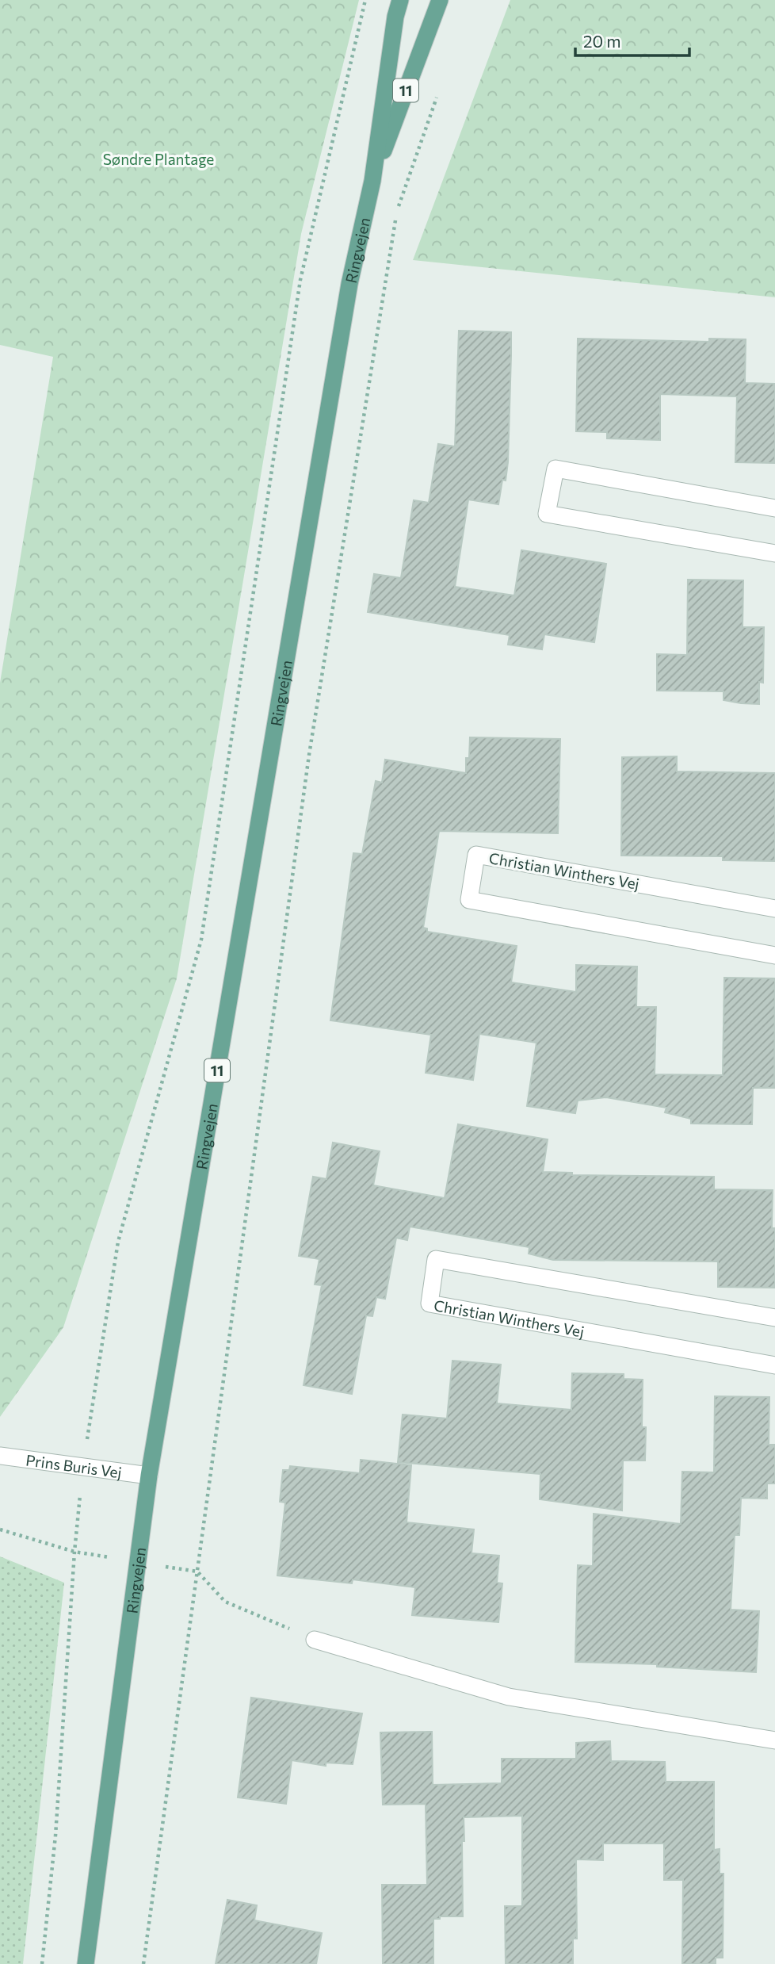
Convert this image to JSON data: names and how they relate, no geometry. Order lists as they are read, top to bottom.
{
  "streets": {
    "main road": ["11", "Ringvejen"],
    "street": ["Christian Winthers Vej", "Prins Buris Vej"]
  },
  "crossings": [
    ["Ringvejen", "Prins Buris Vej"]
  ],
  "parks": ["Søndre Plantage"],
  "scale_bar": "20 m"
}
